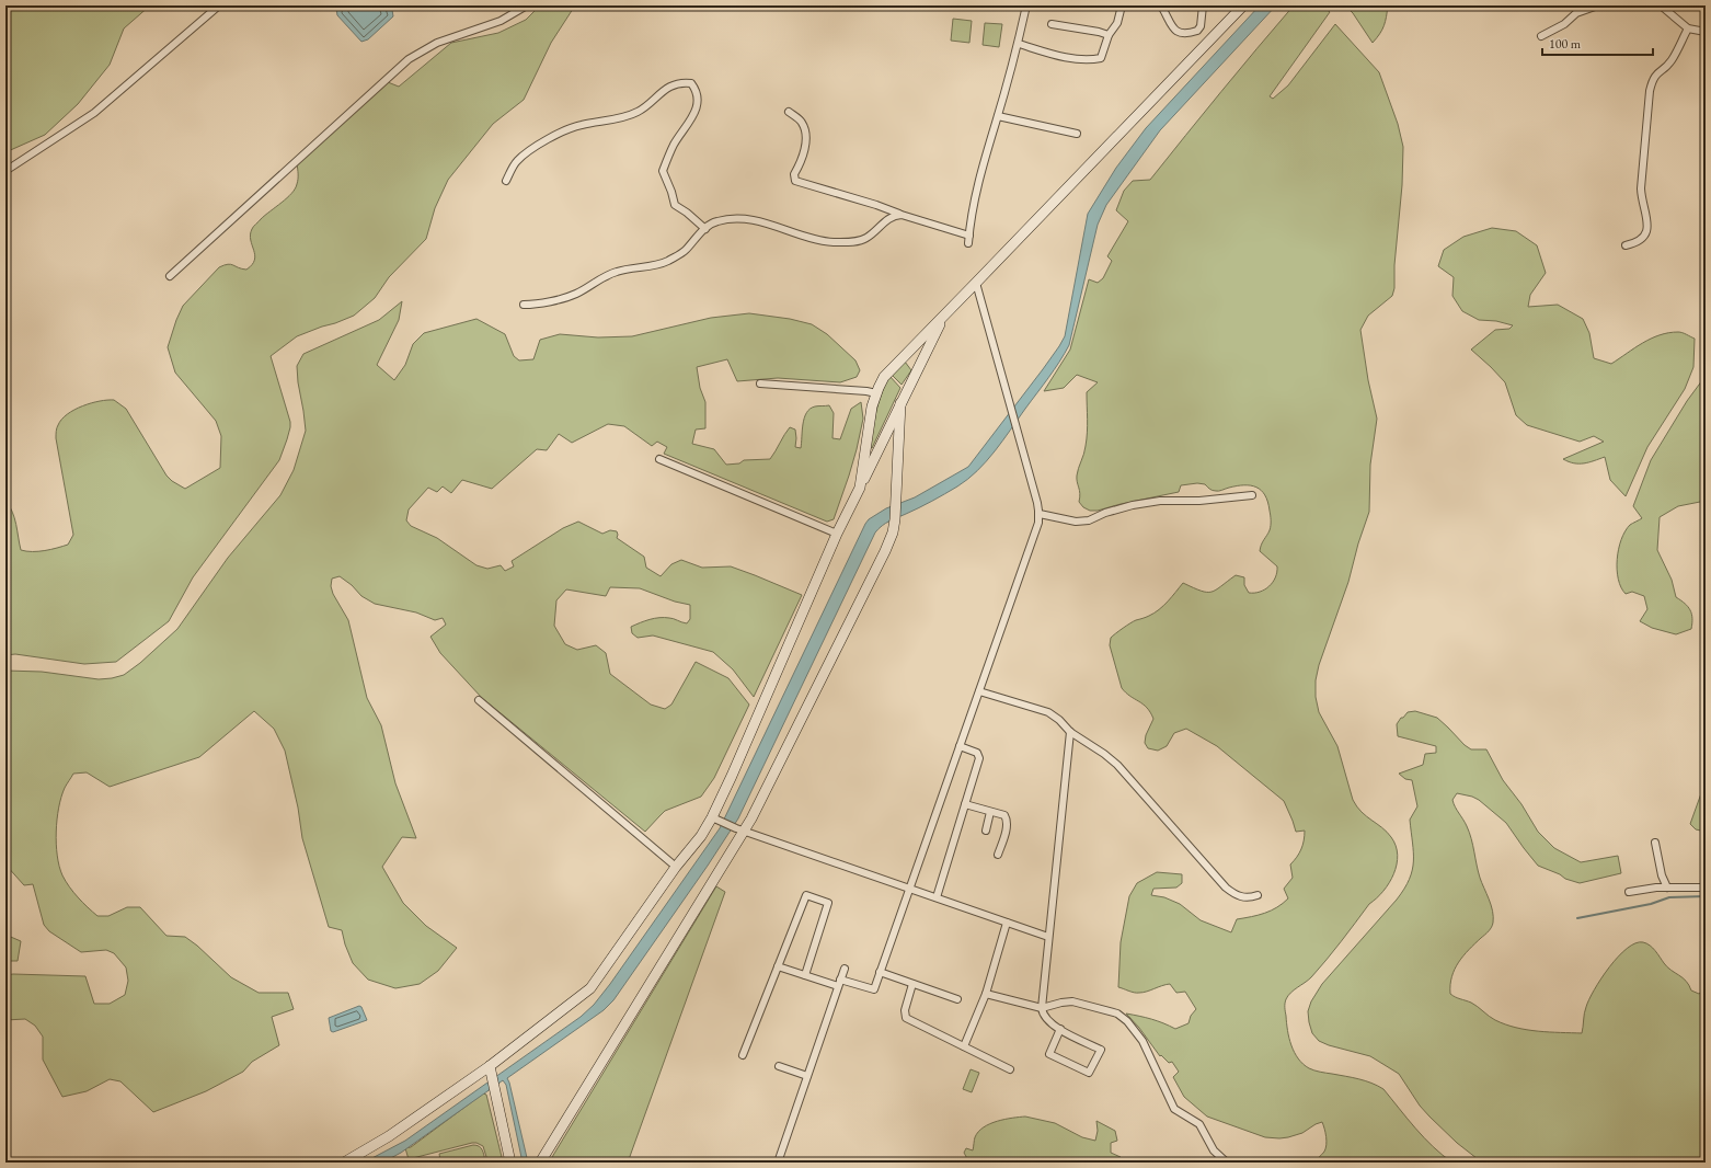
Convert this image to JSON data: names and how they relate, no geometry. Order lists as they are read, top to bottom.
{
  "scale_bar": "100 m"
}
